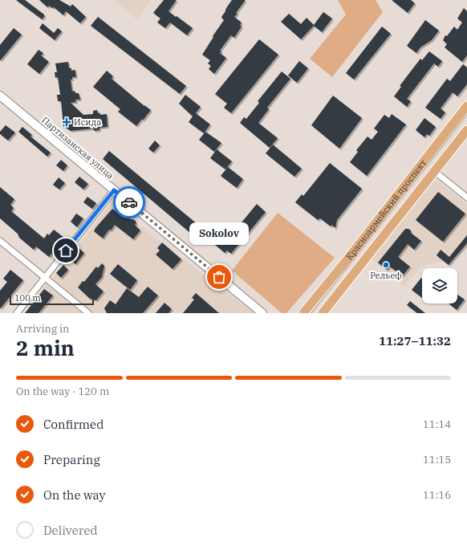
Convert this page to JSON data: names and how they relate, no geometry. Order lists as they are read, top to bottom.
{
  "streets": {
    "main road": ["Партизанская улица", "Красноармейский проспект"]
  },
  "places": {
    "health": ["Исида"],
    "other": ["Рельеф", "Sokolov"]
  },
  "scale_bar": "100 m",
  "page": {
    "bubble": "Sokolov",
    "scale": "100 m",
    "heading": ["2 min", "Arriving in", "11:27–11:32"],
    "bar": "On the way · 120 m",
    "list": [
      ["Confirmed", "11:14"],
      ["Preparing", "11:15"],
      ["On the way", "11:16"],
      "Delivered"
    ]
  }
}
